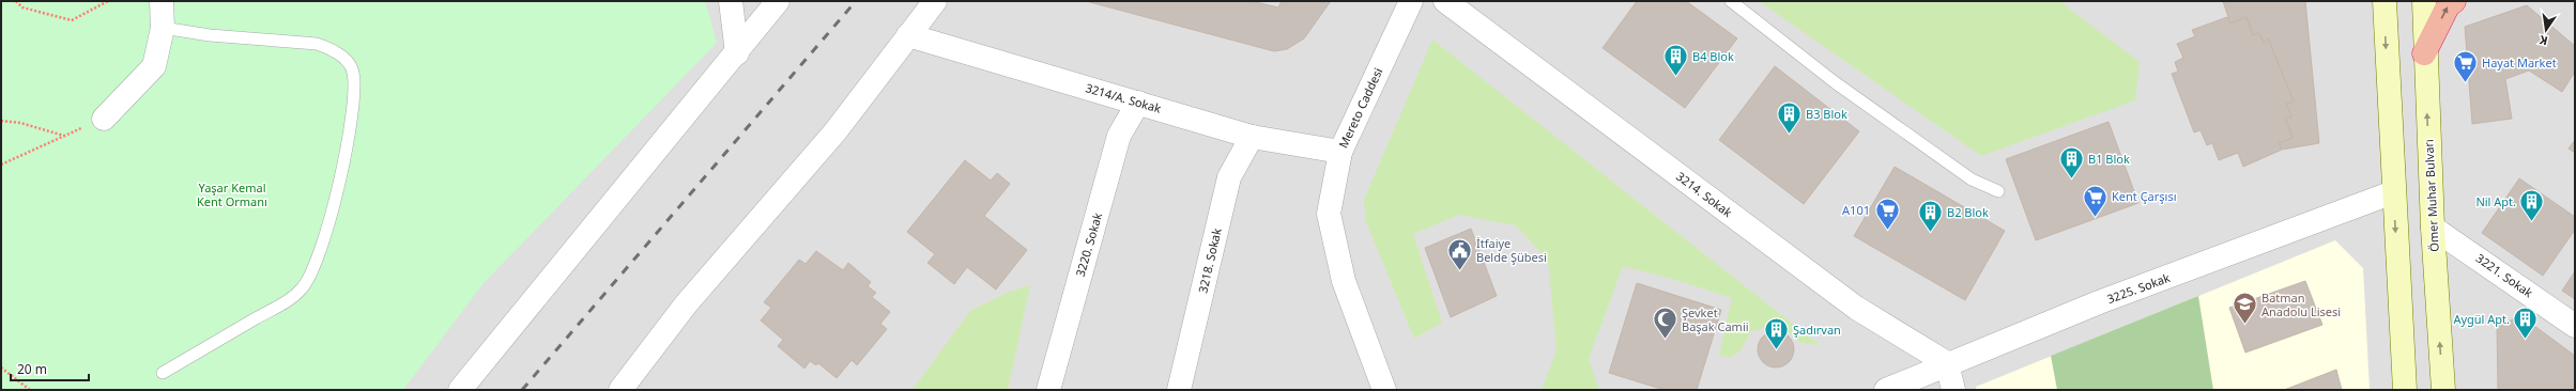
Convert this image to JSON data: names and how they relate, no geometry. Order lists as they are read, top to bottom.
{
  "streets": {
    "main road": ["Ömer Muhar Bulvarı"],
    "street": [
      "3214/A. Sokak",
      "Mereto Caddesi",
      "3214. Sokak",
      "3220. Sokak",
      "3218. Sokak",
      "3221. Sokak",
      "3225. Sokak"
    ]
  },
  "crossings": [
    ["3214/A. Sokak", "Mereto Caddesi"],
    ["3214/A. Sokak", "3220. Sokak"],
    ["3214/A. Sokak", "3218. Sokak"],
    ["3214. Sokak", "3225. Sokak"],
    ["Ömer Muhar Bulvarı", "3221. Sokak"]
  ],
  "parks": ["Yaşar Kemal Kent Ormanı"],
  "places": {
    "building": [
      "B4 Blok",
      "B3 Blok",
      "B1 Blok",
      "Nil Apt.",
      "B2 Blok",
      "Aygül Apt.",
      "Şadırvan"
    ],
    "supermarket": ["Hayat Market", "Kent Çarşısı", "A101"],
    "public building": ["İtfaiye Belde Şübesi"],
    "school or university": ["Batman Anadolu Lisesi"],
    "mosque": ["Şevket Başak Camii"]
  },
  "scale_bar": "20 m",
  "north": "bottom"
}
